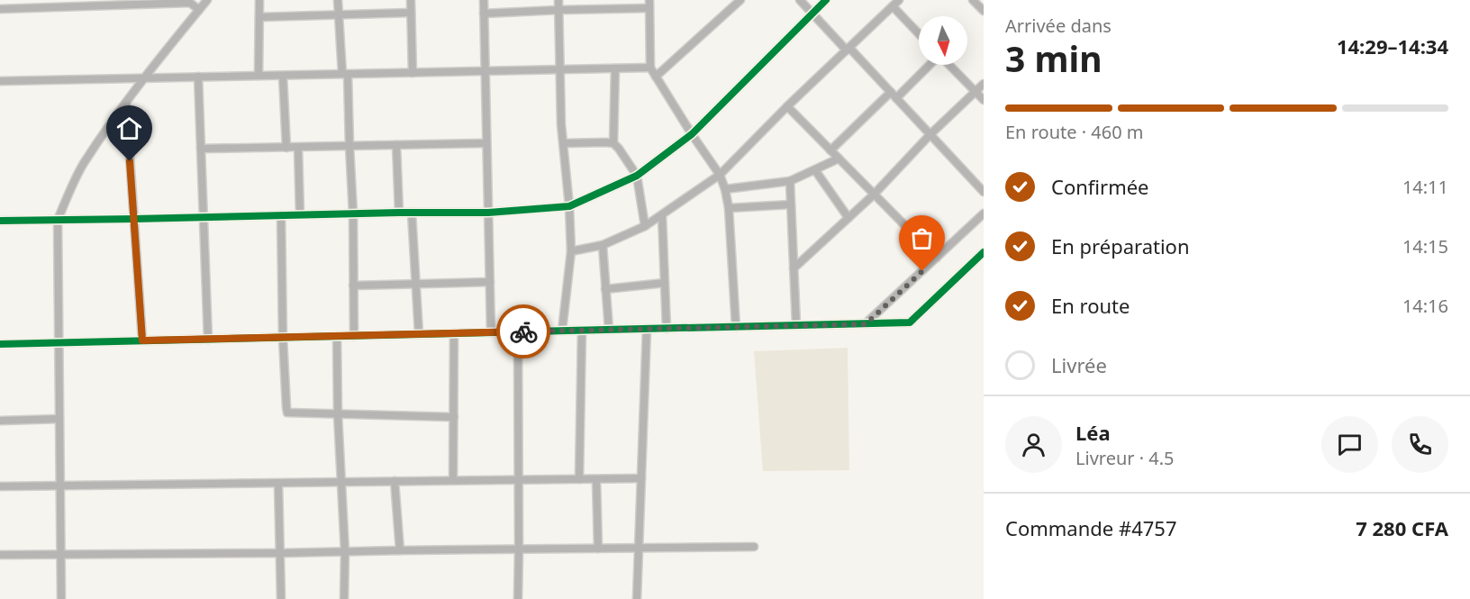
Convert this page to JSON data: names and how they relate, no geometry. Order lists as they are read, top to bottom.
{
  "north": "bottom",
  "page": {
    "heading": ["3 min", "Arrivée dans", "14:29–14:34"],
    "panel": [
      "Léa",
      "Livreur · 4.5",
      "Commande #4757",
      "7 280 CFA"
    ],
    "bar": "En route · 460 m",
    "list": [
      ["Confirmée", "14:11"],
      ["En préparation", "14:15"],
      ["En route", "14:16"],
      "Livrée"
    ]
  }
}
